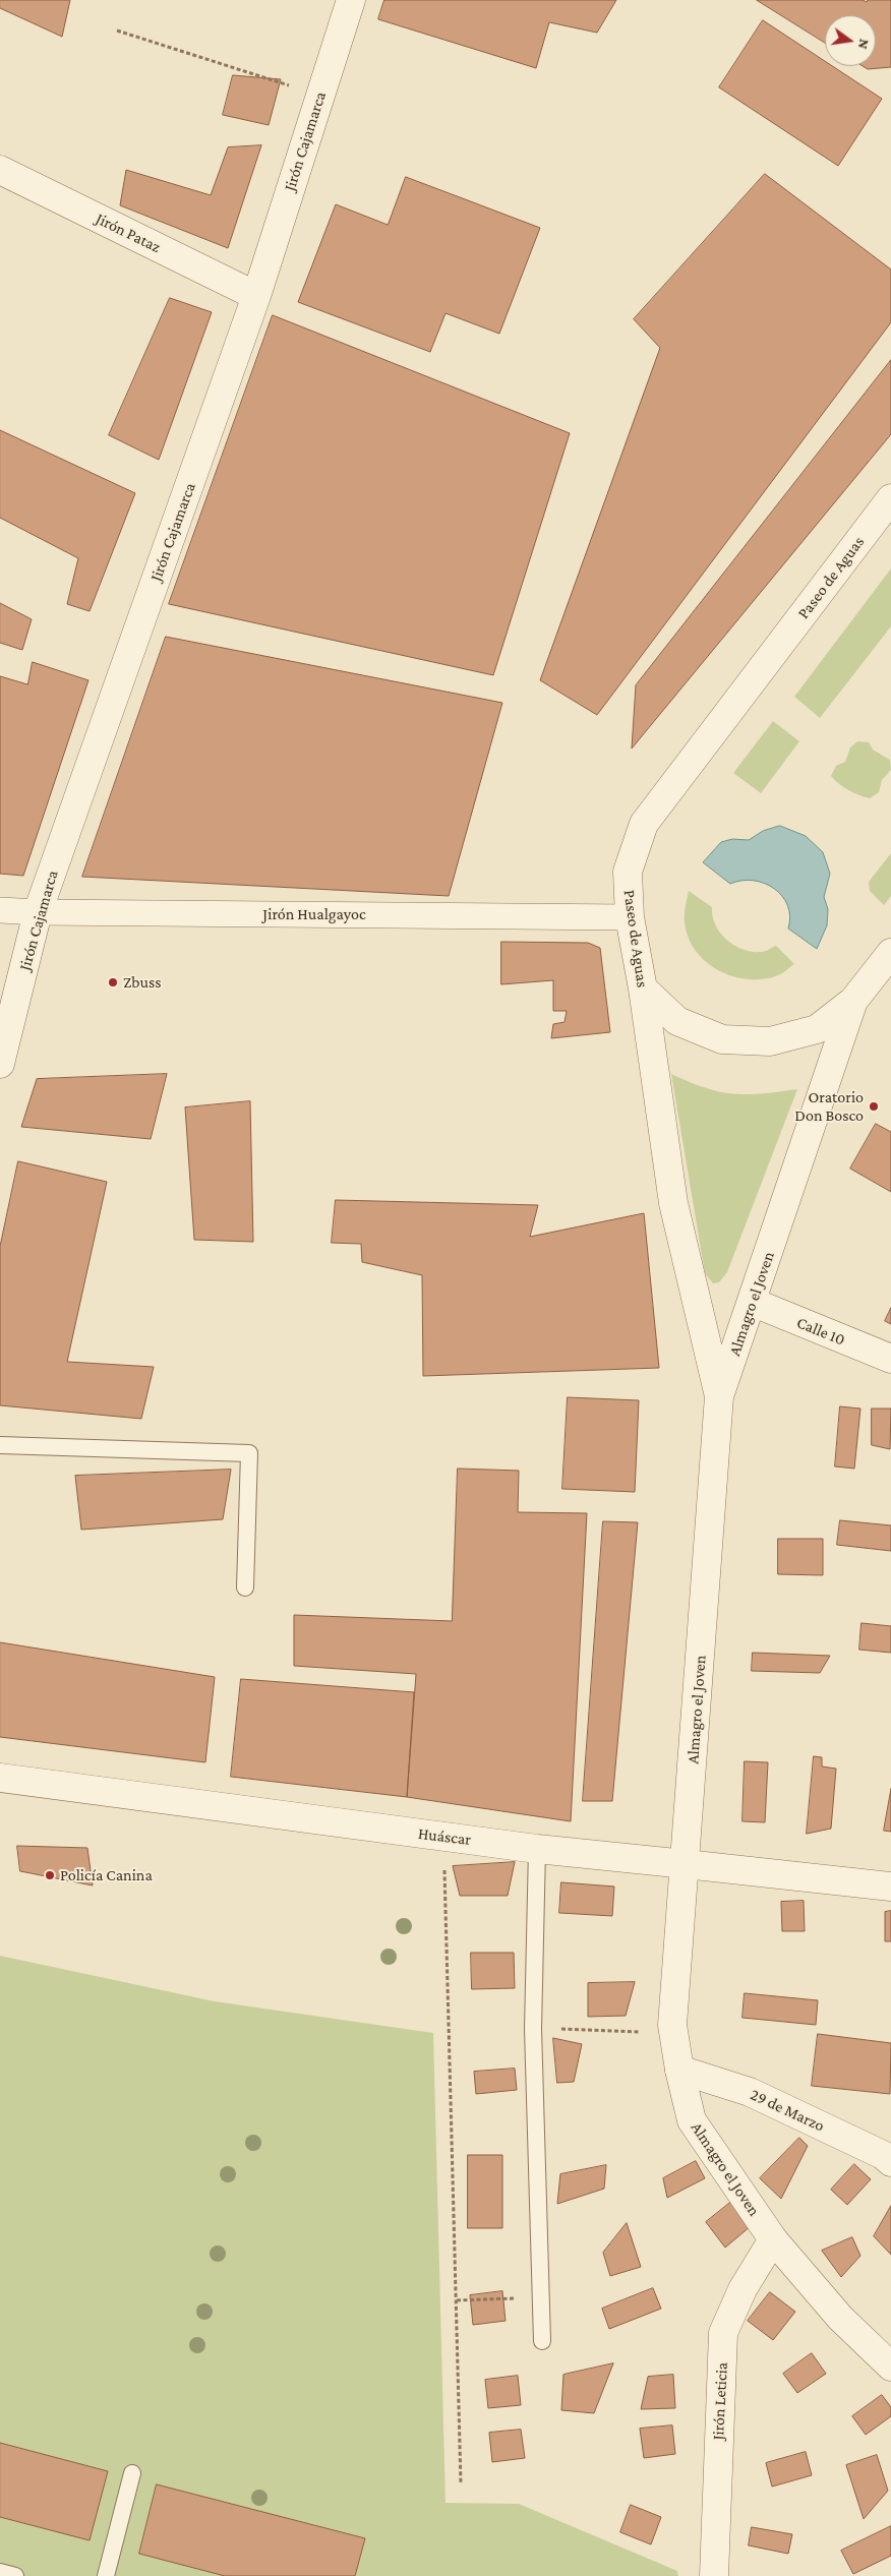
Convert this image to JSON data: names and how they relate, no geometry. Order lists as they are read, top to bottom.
{
  "streets": {
    "street": [
      "Jirón Cajamarca",
      "Jirón Pataz",
      "Paseo de Aguas",
      "Jirón Hualgayoc",
      "Almagro el Joven",
      "Calle 10",
      "Huáscar",
      "29 de Marzo",
      "Jirón Leticia"
    ]
  },
  "crossings": [
    ["Jirón Cajamarca", "Jirón Pataz"],
    ["Jirón Cajamarca", "Jirón Hualgayoc"],
    ["Paseo de Aguas", "Jirón Hualgayoc"],
    ["Paseo de Aguas", "Almagro el Joven"],
    ["Almagro el Joven", "Calle 10"],
    ["Almagro el Joven", "Huáscar"],
    ["Almagro el Joven", "29 de Marzo"],
    ["Almagro el Joven", "Jirón Leticia"]
  ],
  "places": ["Zbuss", "Oratorio Don Bosco", "Policía Canina"],
  "north": "right"
}
